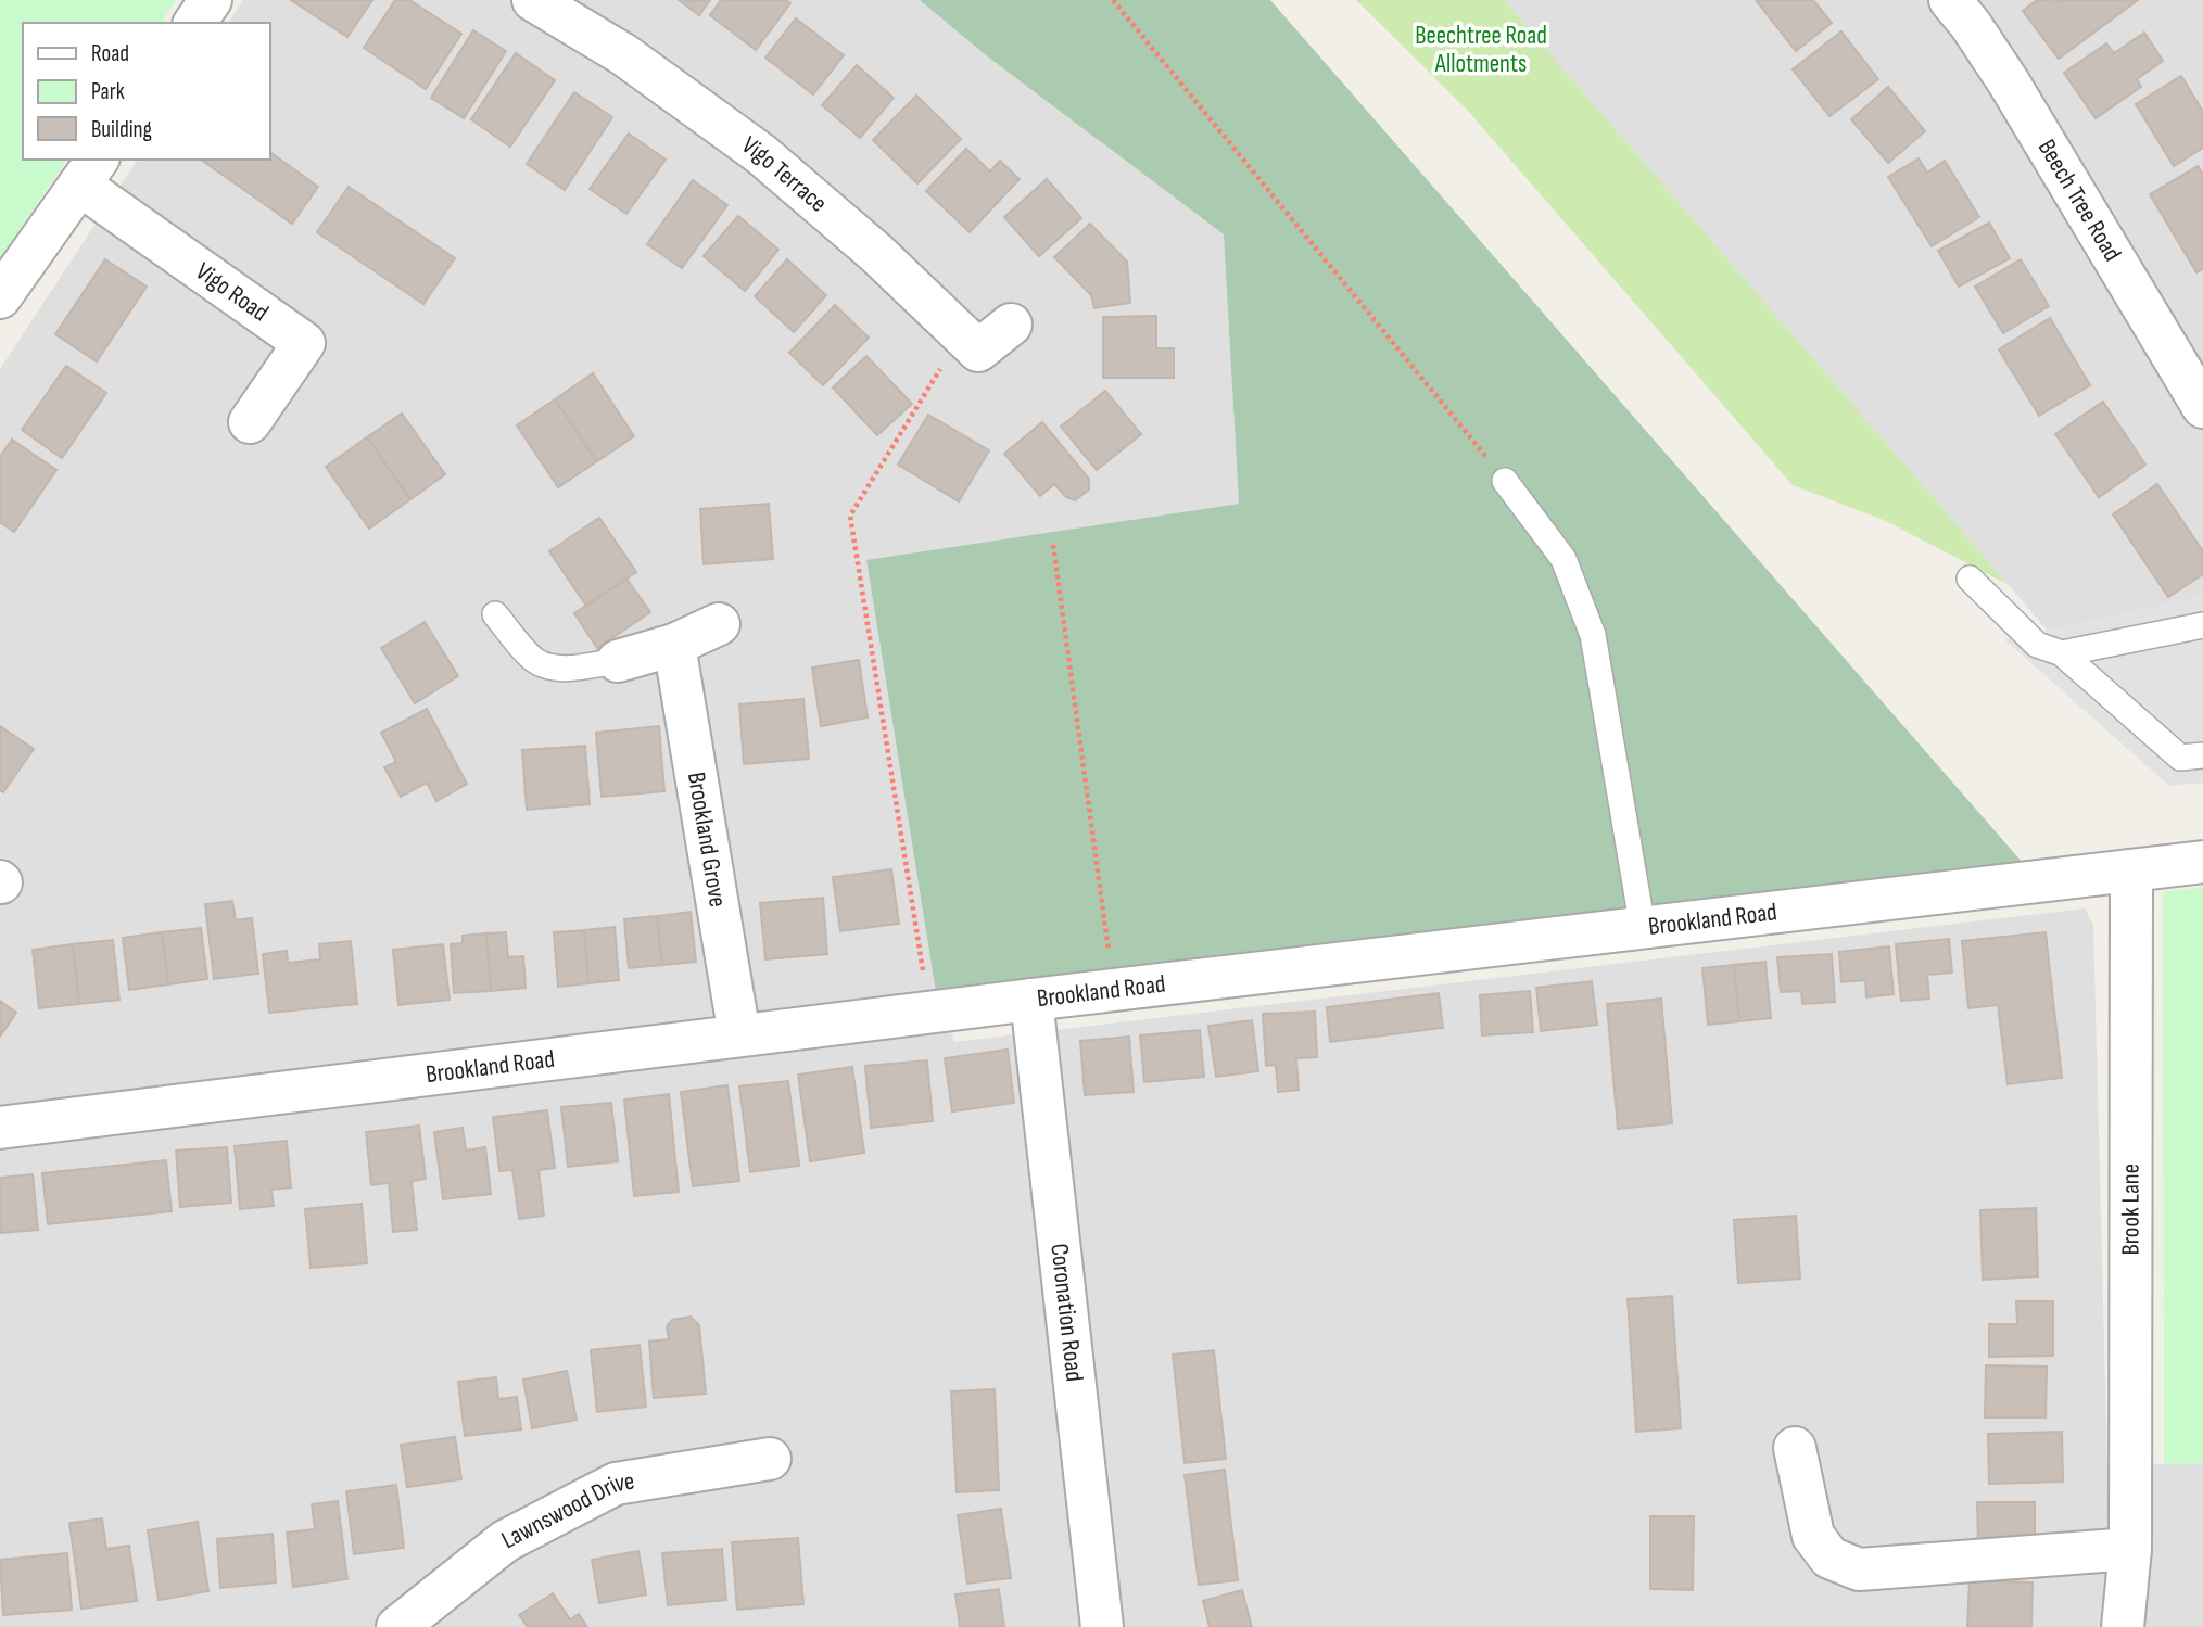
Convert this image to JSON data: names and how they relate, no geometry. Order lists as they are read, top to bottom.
{
  "streets": {
    "street": [
      "Vigo Terrace",
      "Beech Tree Road",
      "Vigo Road",
      "Brookland Grove",
      "Brookland Road",
      "Brook Lane",
      "Coronation Road",
      "Lawnswood Drive"
    ]
  },
  "crossings": [
    ["Brookland Grove", "Brookland Road"],
    ["Brookland Road", "Brook Lane"],
    ["Brookland Road", "Coronation Road"]
  ],
  "parks": ["Beechtree Road Allotments"],
  "legend": ["Road", "Park", "Building"]
}
